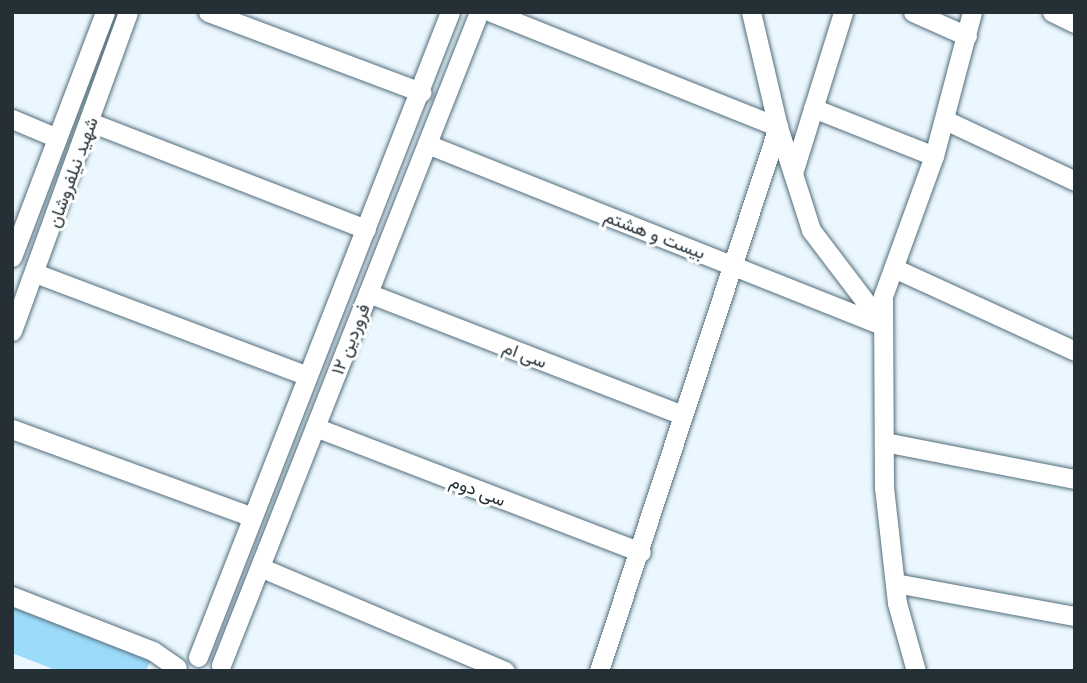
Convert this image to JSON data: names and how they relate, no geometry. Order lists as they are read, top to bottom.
{
  "streets": {
    "street": [
      "شهید نیلفروشان",
      "بیست و هشتم",
      "۱۲ فروردین",
      "سی ام",
      "سی دوم"
    ]
  },
  "crossings": [
    ["بیست و هشتم", "۱۲ فروردین"],
    ["۱۲ فروردین", "سی ام"],
    ["۱۲ فروردین", "سی دوم"]
  ]
}
